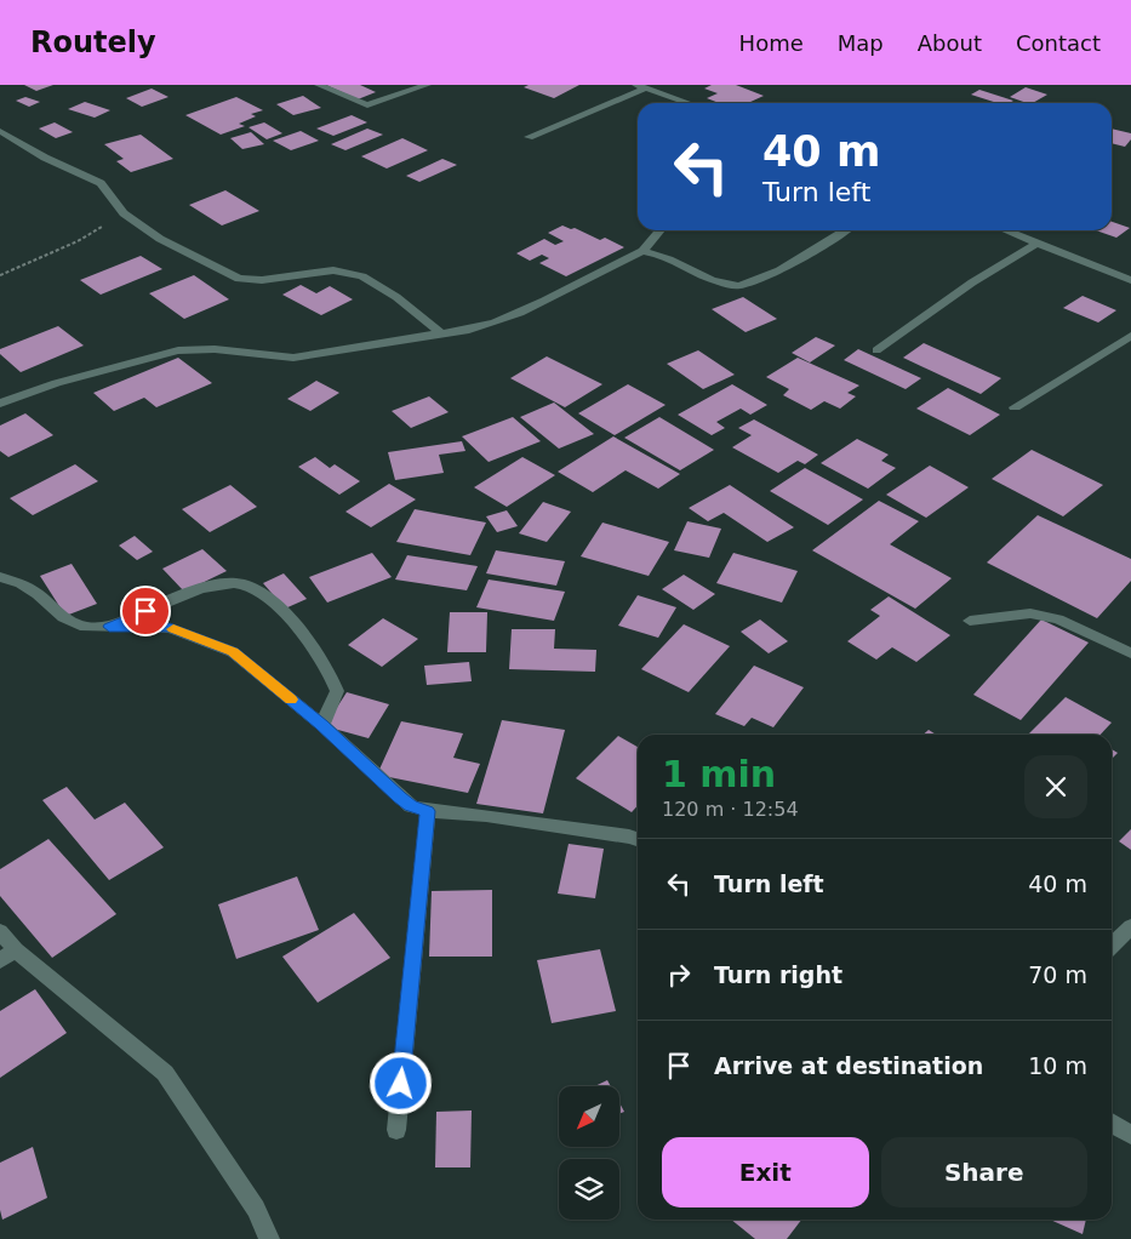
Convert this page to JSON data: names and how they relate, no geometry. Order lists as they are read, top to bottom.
{
  "north": "bottom left",
  "page": {
    "header": "Routely",
    "nav": [
      "Home",
      "Map",
      "About",
      "Contact"
    ],
    "turn": ["40 m", "Turn left"],
    "heading": ["1 min", "120 m · 12:54"],
    "list": [
      {
        "name": "Turn left",
        "value": "40 m"
      },
      {
        "name": "Turn right",
        "value": "70 m"
      },
      {
        "name": "Arrive at destination",
        "value": "10 m"
      }
    ],
    "buttons": ["Exit", "Share"]
  }
}
